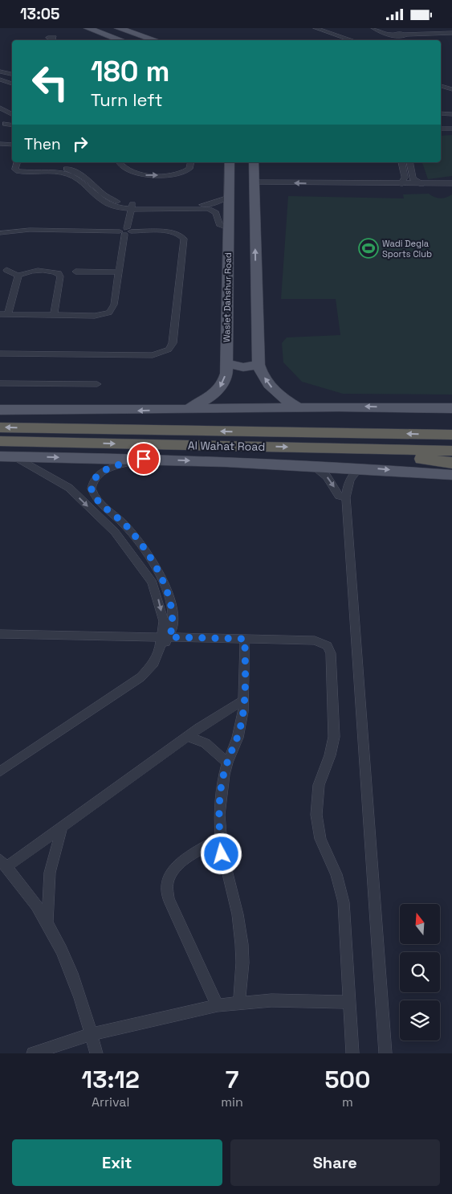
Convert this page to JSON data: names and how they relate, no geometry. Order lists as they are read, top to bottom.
{
  "streets": {
    "highway": ["Al Wahat Road"],
    "main road": ["Waslet Dahshur Road"]
  },
  "places": {
    "sports": ["Wadi Degla Sports Club"]
  },
  "north": "top",
  "page": {
    "status": "13:05",
    "turn": ["180 m", "Turn left"],
    "then": "Then",
    "eta": [
      "13:12",
      "Arrival",
      "7",
      "min",
      "500",
      "m"
    ],
    "buttons": ["Exit", "Share"]
  }
}
